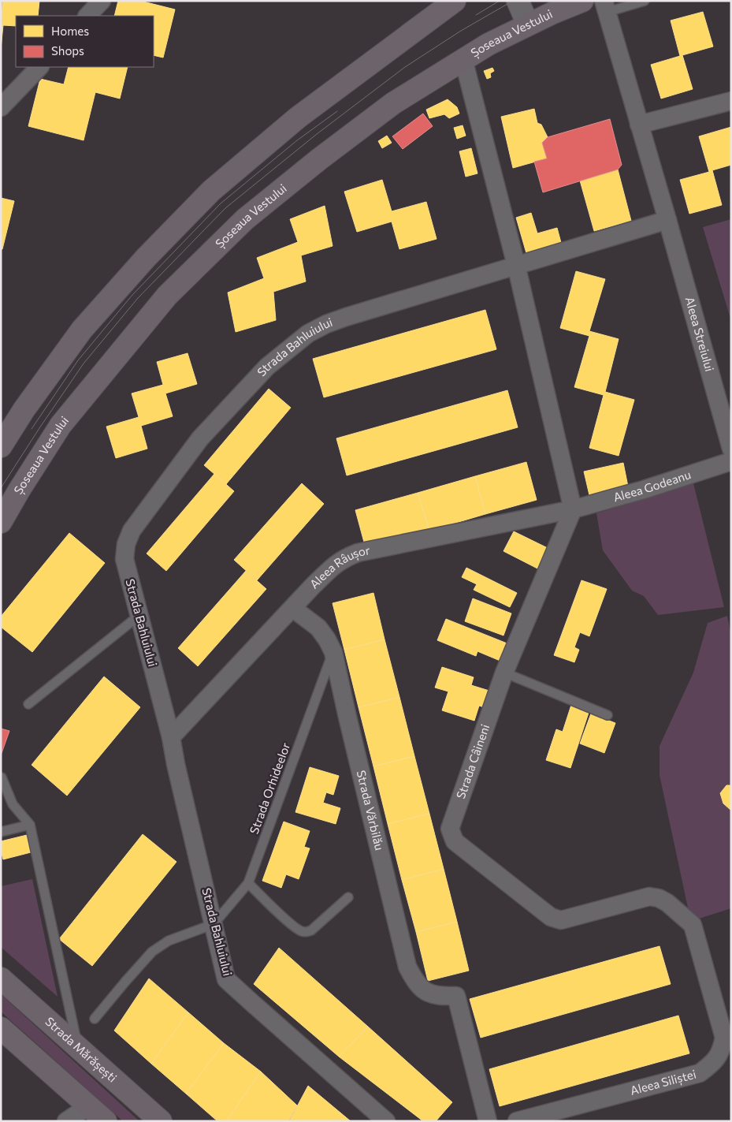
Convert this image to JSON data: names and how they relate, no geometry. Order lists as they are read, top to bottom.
{
  "streets": {
    "main road": ["Șoseaua Vestului", "Strada Mărășești"],
    "street": [
      "Aleea Streiului",
      "Strada Bahluiului",
      "Aleea Godeanu",
      "Aleea Râușor",
      "Strada Câineni",
      "Strada Vărbilău",
      "Aleea Siliștei"
    ],
    "lane": ["Strada Orhideelor"]
  },
  "crossings": [
    ["Strada Bahluiului", "Aleea Râușor"],
    ["Strada Bahluiului", "Strada Orhideelor"],
    ["Aleea Godeanu", "Aleea Râușor"],
    ["Aleea Godeanu", "Strada Câineni"],
    ["Aleea Râușor", "Strada Câineni"],
    ["Aleea Râușor", "Strada Vărbilău"],
    ["Strada Câineni", "Aleea Siliștei"],
    ["Strada Orhideelor", "Strada Vărbilău"]
  ],
  "legend": ["Homes", "Shops"]
}
